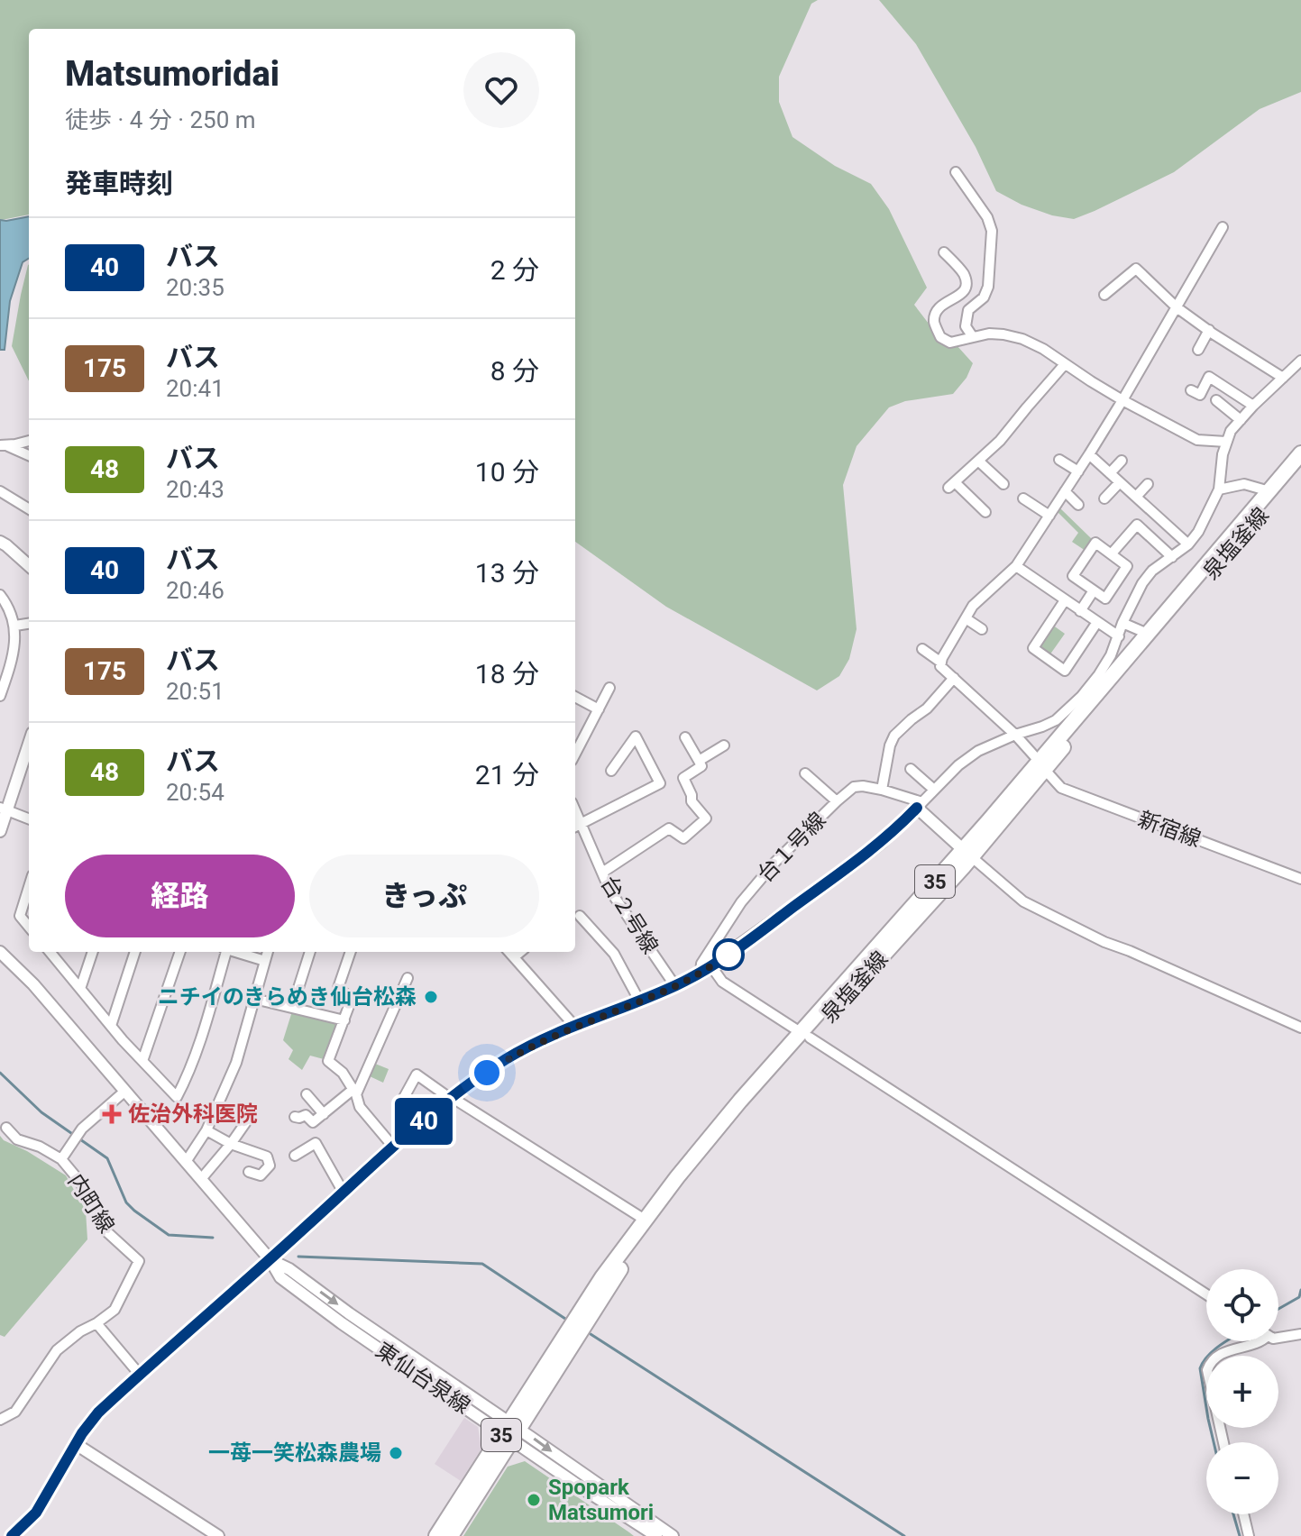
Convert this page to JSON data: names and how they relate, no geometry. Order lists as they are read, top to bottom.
{
  "streets": {
    "main road": ["泉塩釜線", "35"],
    "street": [
      "新宿線",
      "台１号線",
      "台２号線",
      "内町線",
      "東仙台泉線"
    ]
  },
  "crossings": [
    ["泉塩釜線", "新宿線"],
    ["泉塩釜線", "35"],
    ["泉塩釜線", "東仙台泉線"],
    ["35", "東仙台泉線"]
  ],
  "places": {
    "other": ["ニチイのきらめき仙台松森", "一苺一笑松森農場", "Spopark Matsumori"],
    "health": ["佐治外科医院"]
  },
  "lines": ["bus line 40"],
  "page": {
    "on_map": "40",
    "heading": [
      ["Matsumoridai", "徒歩 · 4 分 · 250 m"],
      "発車時刻"
    ],
    "list": [
      {
        "mark": "40",
        "name": "バス",
        "note": "20:35",
        "value": "2 分"
      },
      {
        "mark": "175",
        "name": "バス",
        "note": "20:41",
        "value": "8 分"
      },
      {
        "mark": "48",
        "name": "バス",
        "note": "20:43",
        "value": "10 分"
      },
      {
        "mark": "40",
        "name": "バス",
        "note": "20:46",
        "value": "13 分"
      },
      {
        "mark": "175",
        "name": "バス",
        "note": "20:51",
        "value": "18 分"
      },
      {
        "mark": "48",
        "name": "バス",
        "note": "20:54",
        "value": "21 分"
      }
    ],
    "buttons": ["経路", "きっぷ"],
    "map_buttons": ["+", "−"]
  }
}
